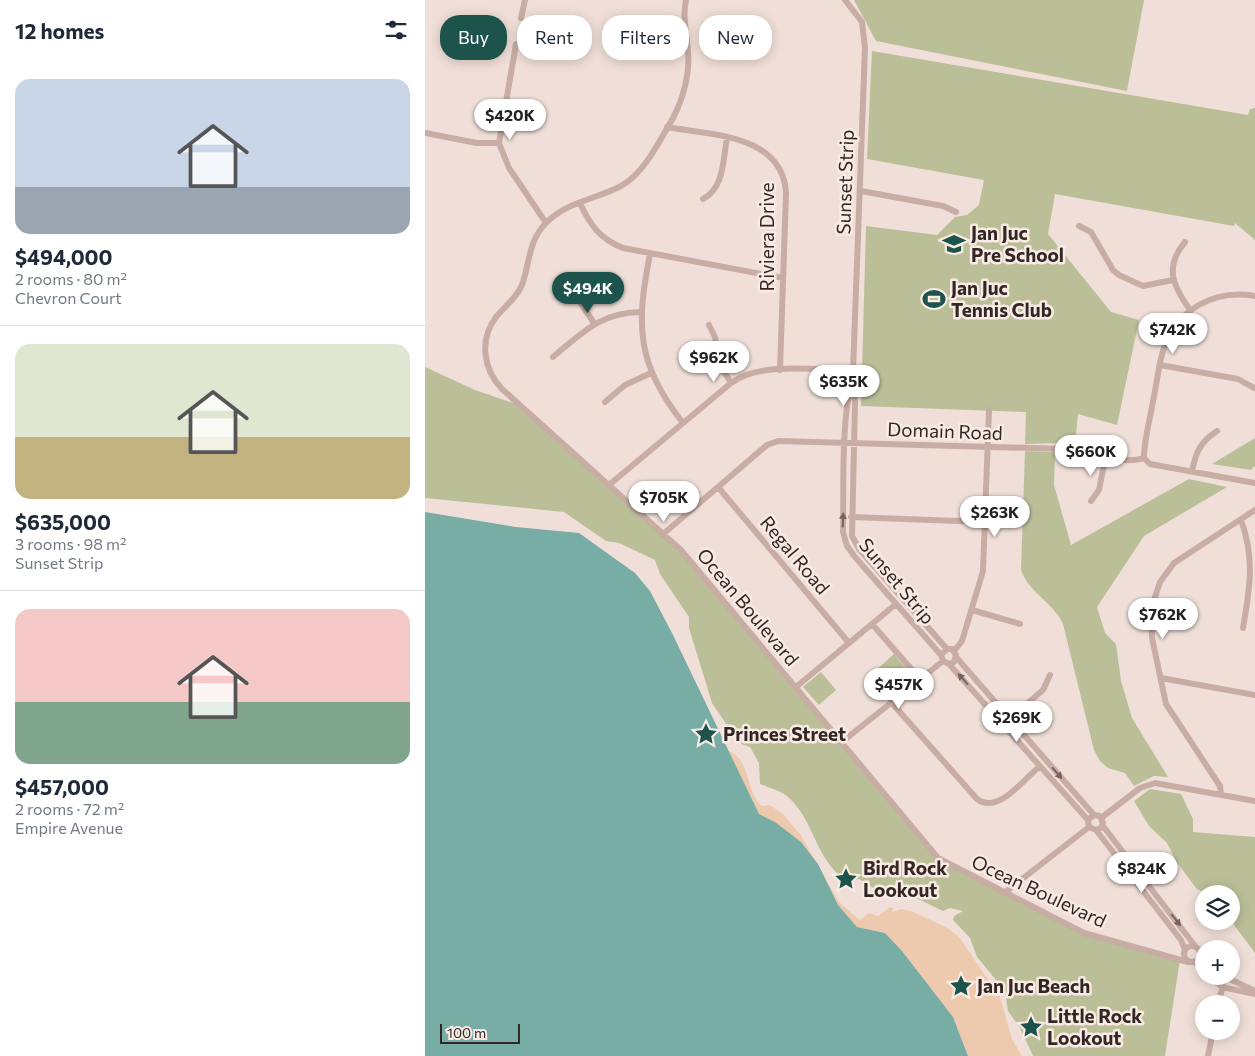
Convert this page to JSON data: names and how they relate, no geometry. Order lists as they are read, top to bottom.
{
  "streets": {
    "street": [
      "Sunset Strip",
      "Riviera Drive",
      "Domain Road",
      "Regal Road",
      "Ocean Boulevard"
    ]
  },
  "crossings": [
    ["Sunset Strip", "Domain Road"],
    ["Riviera Drive", "Ocean Boulevard"],
    ["Domain Road", "Regal Road"],
    ["Domain Road", "Ocean Boulevard"]
  ],
  "places": {
    "school or university": ["Jan Juc Pre School"],
    "sports": ["Jan Juc Tennis Club"],
    "place": [
      "Princes Street",
      "Bird Rock Lookout",
      "Jan Juc Beach",
      "Little Rock Lookout"
    ]
  },
  "scale_bar": "100 m",
  "page": {
    "heading": "12 homes",
    "chip": [
      "Buy",
      "Rent",
      "Filters",
      "New"
    ],
    "list": [
      {
        "name": "$494,000",
        "note": "2 rooms · 80 m² · Chevron Court"
      },
      {
        "name": "$635,000",
        "note": "3 rooms · 98 m² · Sunset Strip"
      },
      {
        "name": "$457,000",
        "note": "2 rooms · 72 m² · Empire Avenue"
      }
    ],
    "price": [
      "$420K",
      "$494K",
      "$742K",
      "$962K",
      "$635K",
      "$660K",
      "$705K",
      "$263K",
      "$762K",
      "$457K",
      "$269K",
      "$824K"
    ],
    "map_buttons": ["+", "−"],
    "scale": "100 m"
  }
}
